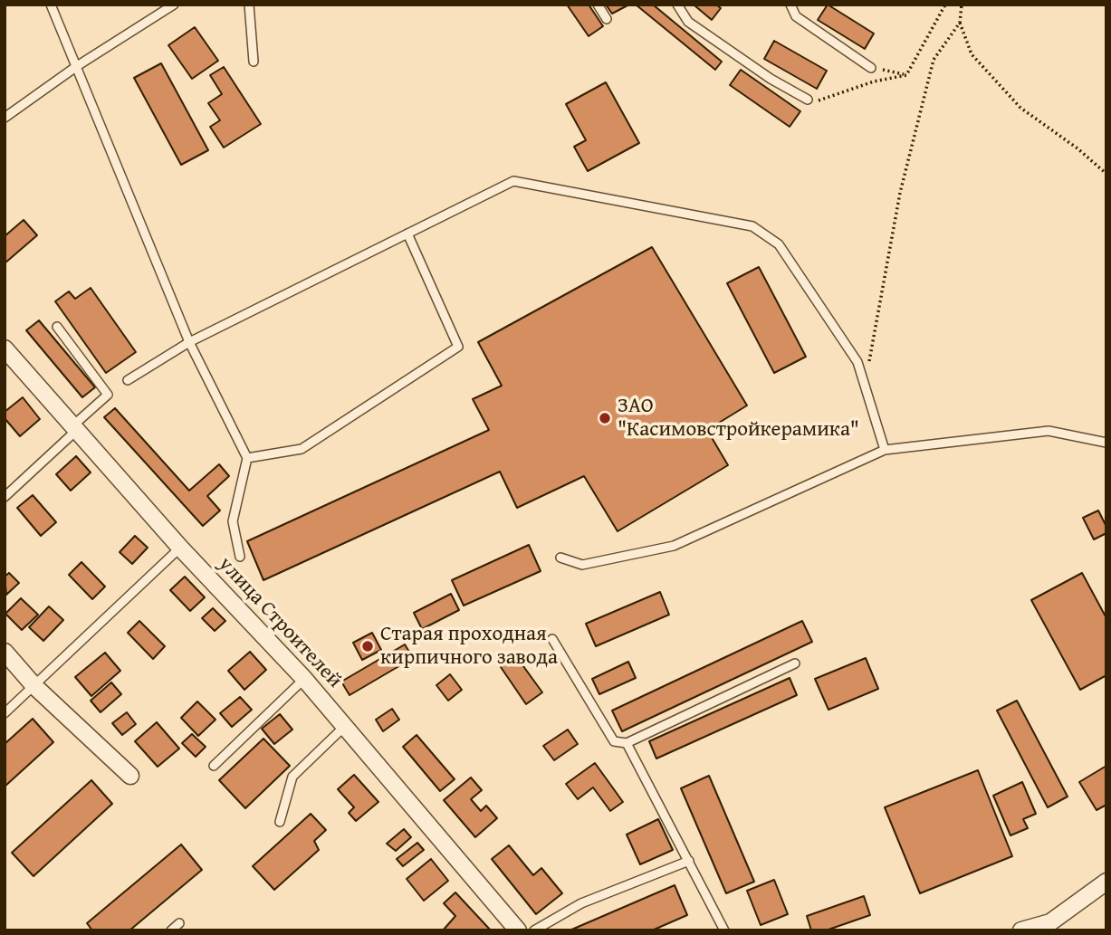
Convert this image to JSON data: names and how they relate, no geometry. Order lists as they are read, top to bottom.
{
  "streets": {
    "street": ["улица Строителей"]
  },
  "places": ["ЗАО \"Касимовстройкерамика\"", "Старая проходная кирпичного завода"]
}
